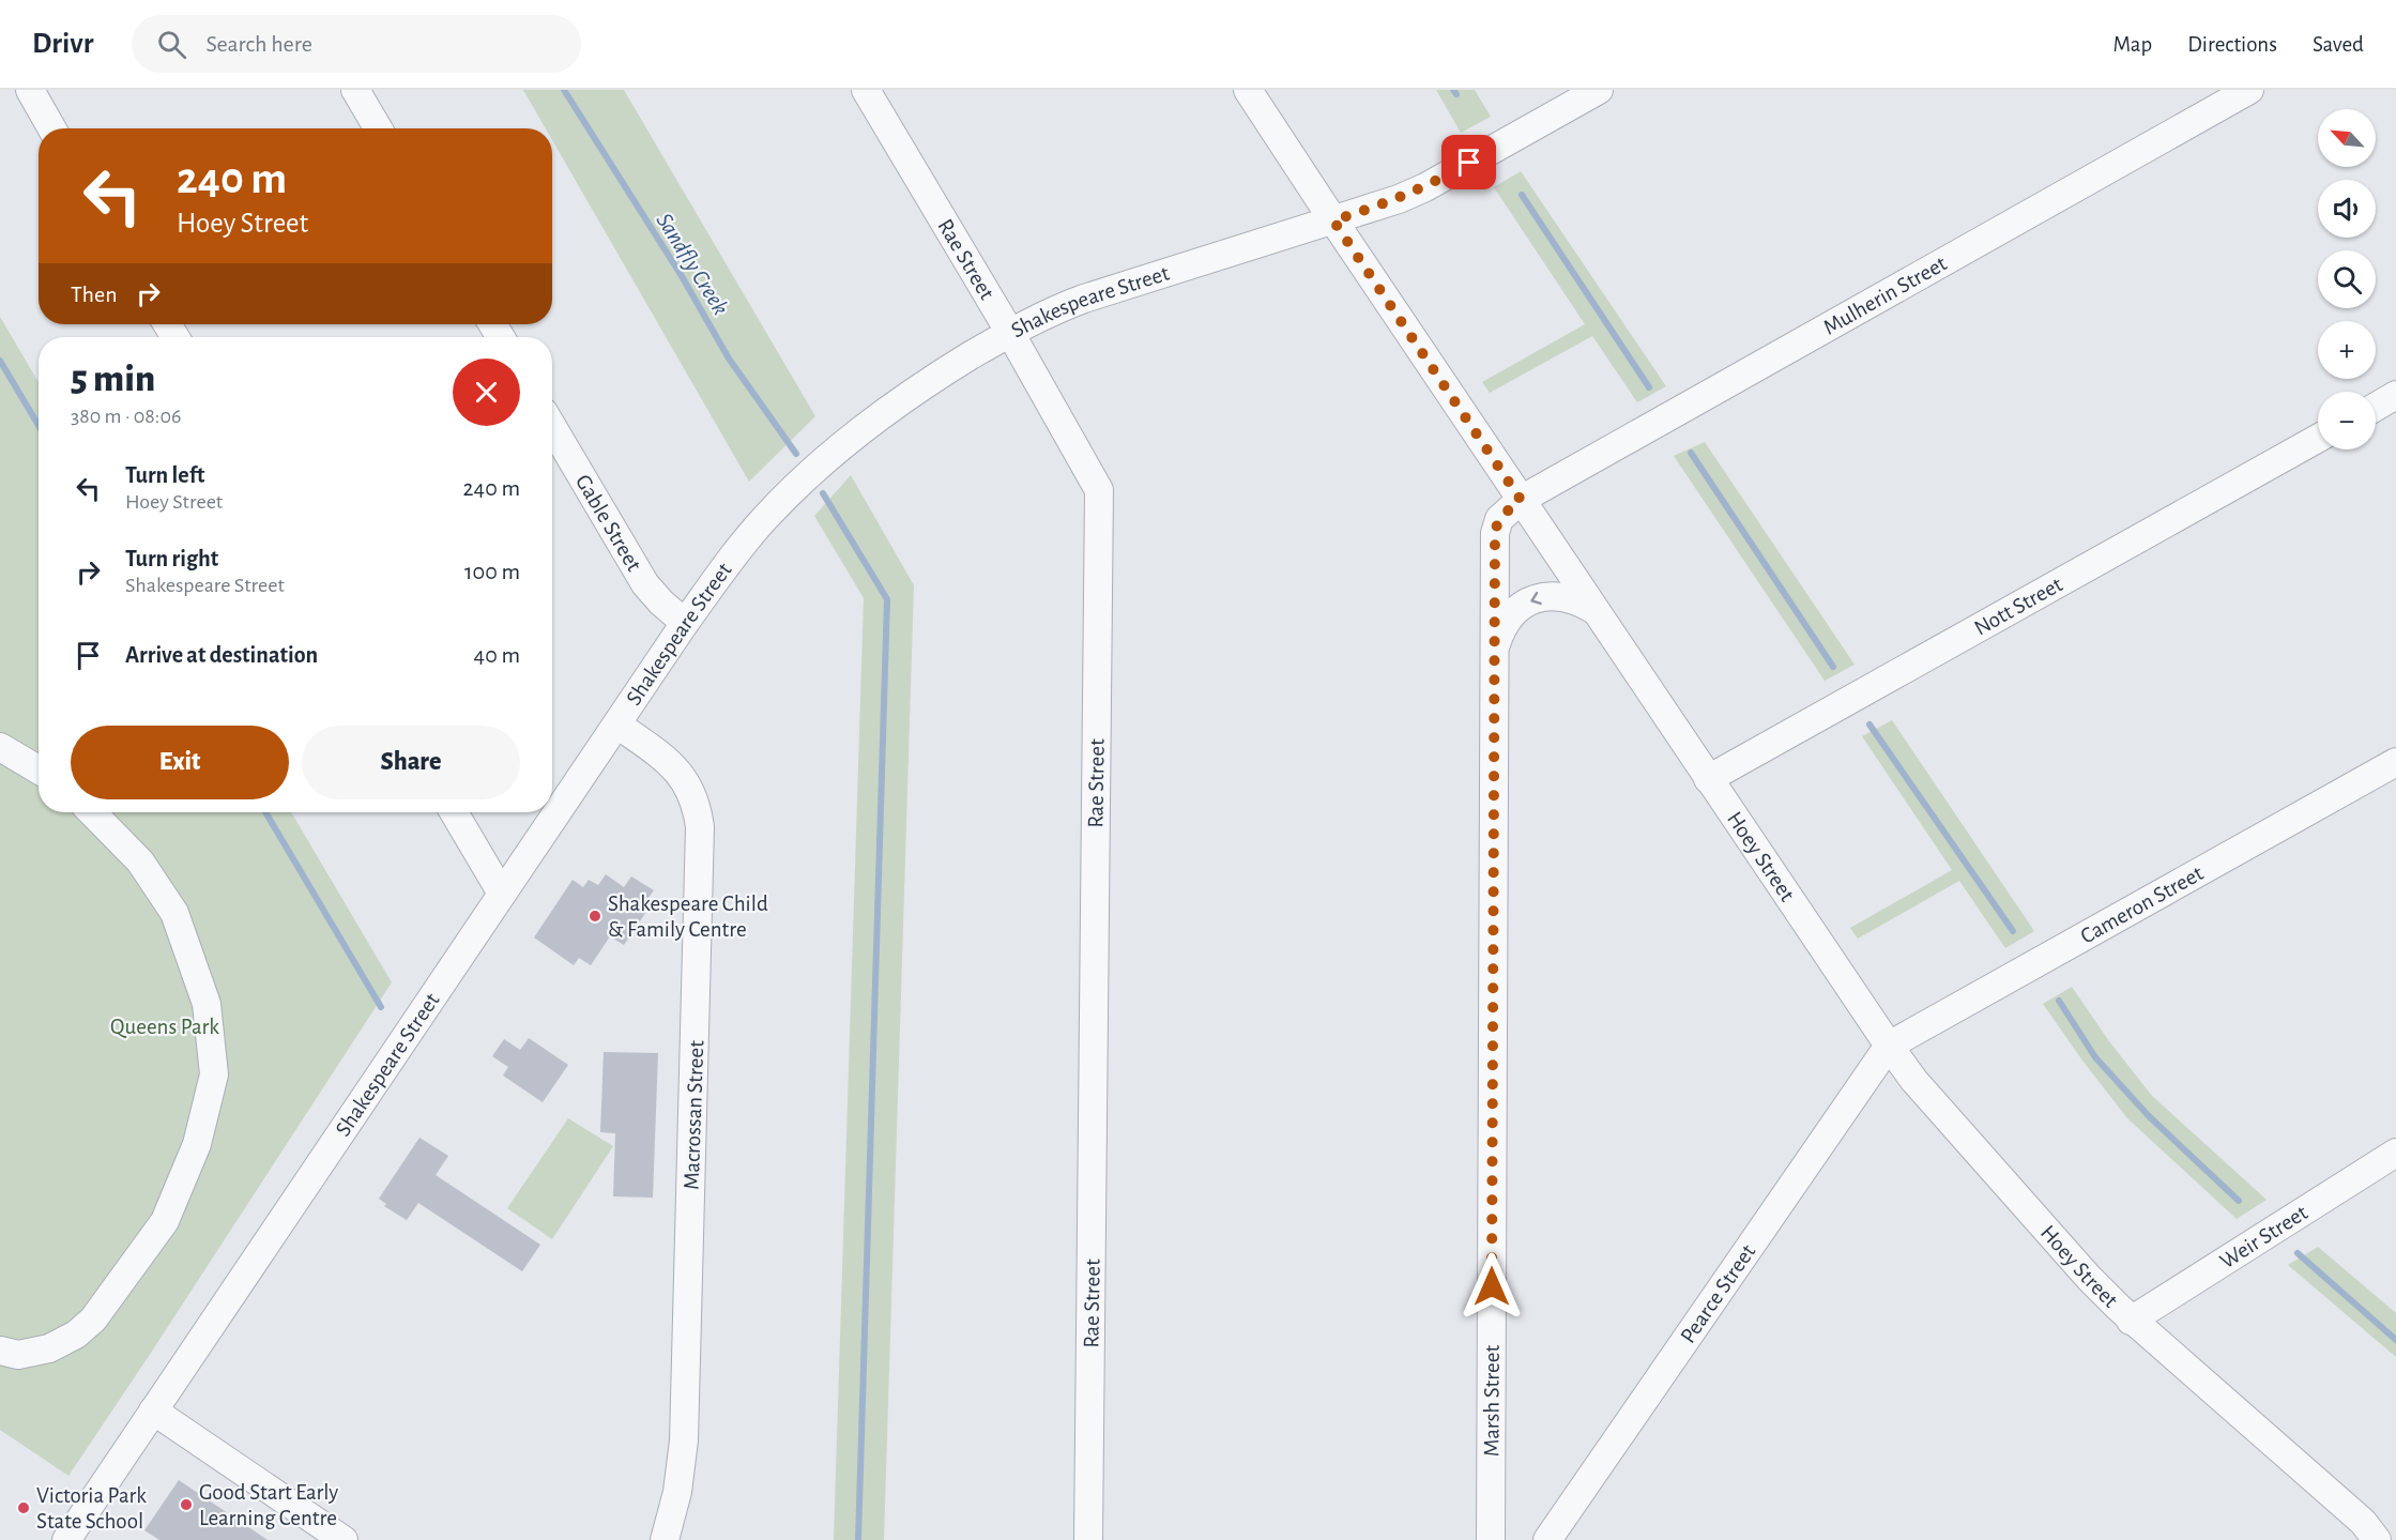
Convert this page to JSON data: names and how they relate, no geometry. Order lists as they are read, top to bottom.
{
  "streets": {
    "street": [
      "Rae Street",
      "Mulherin Street",
      "Shakespeare Street",
      "Gable Street",
      "Nott Street",
      "Hoey Street",
      "Cameron Street",
      "Macrossan Street",
      "Weir Street",
      "Pearce Street",
      "Marsh Street"
    ]
  },
  "crossings": [
    ["Rae Street", "Shakespeare Street"],
    ["Mulherin Street", "Hoey Street"],
    ["Mulherin Street", "Marsh Street"],
    ["Shakespeare Street", "Gable Street"],
    ["Shakespeare Street", "Hoey Street"],
    ["Shakespeare Street", "Macrossan Street"],
    ["Nott Street", "Hoey Street"],
    ["Hoey Street", "Cameron Street"],
    ["Hoey Street", "Weir Street"],
    ["Hoey Street", "Pearce Street"],
    ["Hoey Street", "Marsh Street"],
    ["Cameron Street", "Pearce Street"]
  ],
  "water": ["Sandfly Creek"],
  "parks": ["Queens Park"],
  "places": ["Shakespeare Child & Family Centre", "Good Start Early Learning Centre", "Victoria Park State School"],
  "north": "top left",
  "page": {
    "header": "Drivr",
    "search": "Search here",
    "nav": ["Map", "Directions", "Saved"],
    "map_buttons": ["+", "−"],
    "turn": ["240 m", "Hoey Street"],
    "then": "Then",
    "heading": ["5 min", "380 m · 08:06"],
    "list": [
      {
        "name": "Turn left",
        "note": "Hoey Street",
        "value": "240 m"
      },
      {
        "name": "Turn right",
        "note": "Shakespeare Street",
        "value": "100 m"
      },
      {
        "name": "Arrive at destination",
        "value": "40 m"
      }
    ],
    "buttons": ["Exit", "Share"]
  }
}
